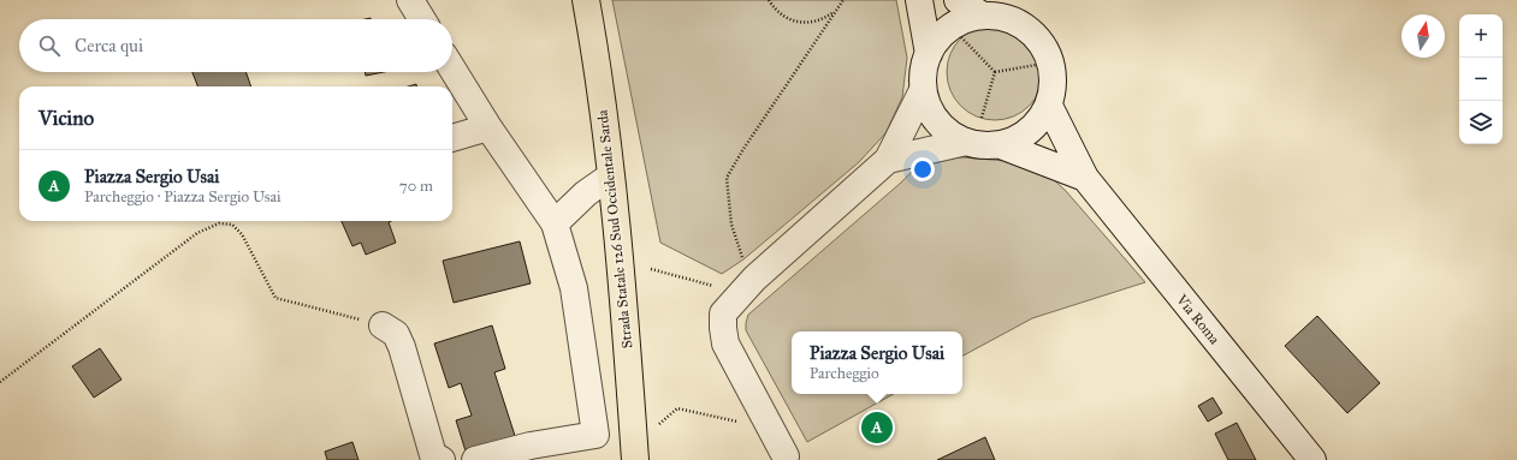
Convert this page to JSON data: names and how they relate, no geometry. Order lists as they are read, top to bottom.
{
  "streets": {
    "main road": ["Strada Statale 126 Sud Occidentale Sarda"],
    "street": ["Via Roma"]
  },
  "north": "top",
  "page": {
    "map_buttons": ["+", "−"],
    "search": "Cerca qui",
    "heading": "Vicino",
    "list": [
      {
        "mark": "A",
        "name": "Piazza Sergio Usai",
        "note": "Parcheggio · Piazza Sergio Usai",
        "value": "70 m"
      }
    ],
    "popup": ["Piazza Sergio Usai", "Parcheggio"],
    "pins": "A"
  }
}
